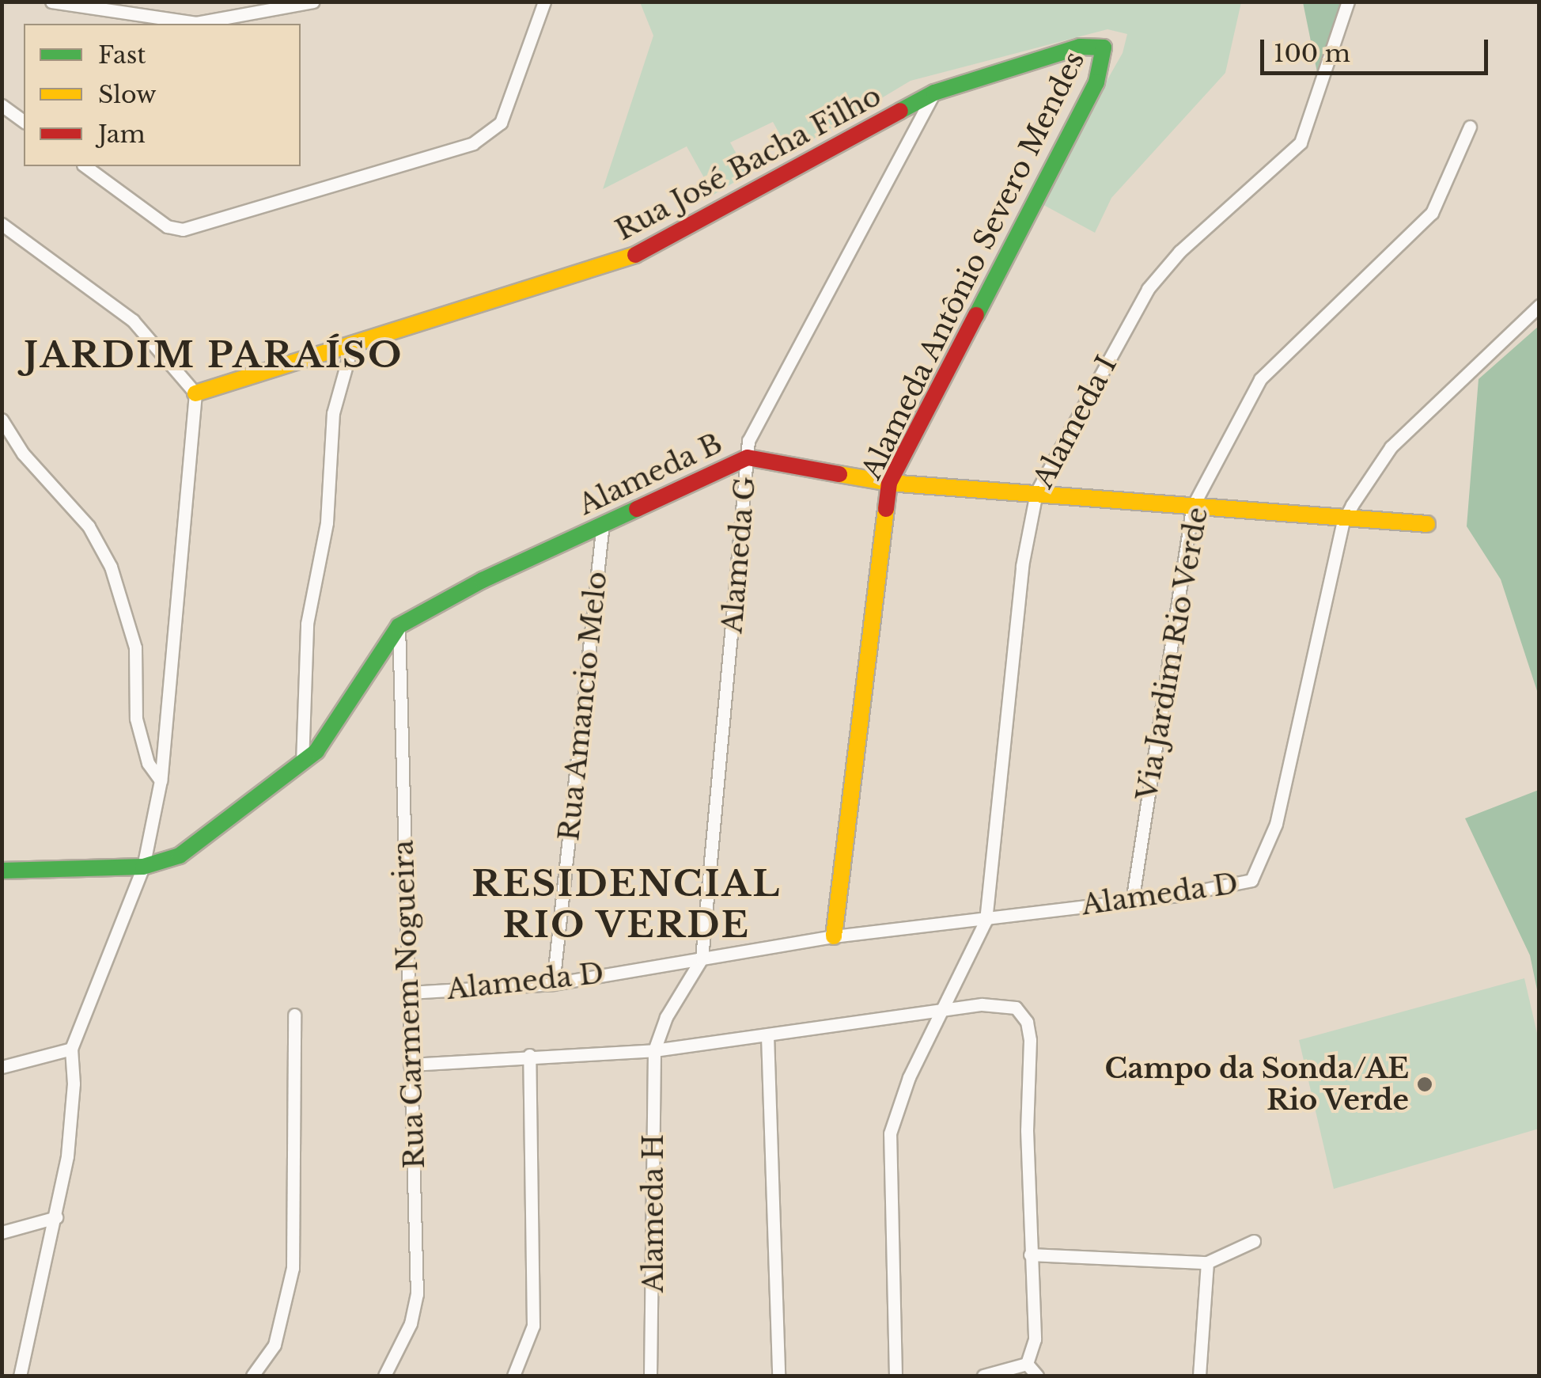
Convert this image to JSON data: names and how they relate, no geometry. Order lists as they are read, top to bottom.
{
  "streets": {
    "street": [
      "Rua José Bacha Filho",
      "Alameda Antônio Severo Mendes",
      "Alameda I",
      "Alameda B",
      "Alameda G",
      "Via Jardim Rio Verde",
      "Rua Amancio Melo",
      "Alameda D",
      "Rua Carmem Nogueira",
      "Alameda H"
    ]
  },
  "crossings": [
    ["Rua José Bacha Filho", "Alameda Antônio Severo Mendes"],
    ["Rua José Bacha Filho", "Alameda G"],
    ["Alameda Antônio Severo Mendes", "Alameda B"],
    ["Alameda Antônio Severo Mendes", "Alameda D"],
    ["Alameda I", "Alameda B"],
    ["Alameda I", "Alameda D"],
    ["Alameda B", "Alameda G"],
    ["Alameda B", "Via Jardim Rio Verde"],
    ["Alameda B", "Rua Amancio Melo"],
    ["Alameda B", "Alameda D"],
    ["Alameda B", "Rua Carmem Nogueira"],
    ["Alameda G", "Alameda D"],
    ["Alameda G", "Alameda H"],
    ["Via Jardim Rio Verde", "Alameda D"],
    ["Rua Amancio Melo", "Alameda D"],
    ["Alameda D", "Rua Carmem Nogueira"]
  ],
  "districts": ["JARDIM PARAÍSO", "RESIDENCIAL RIO VERDE"],
  "places": ["Campo da Sonda/AE Rio Verde"],
  "legend": ["Fast", "Slow", "Jam"],
  "scale_bar": "100 m"
}
